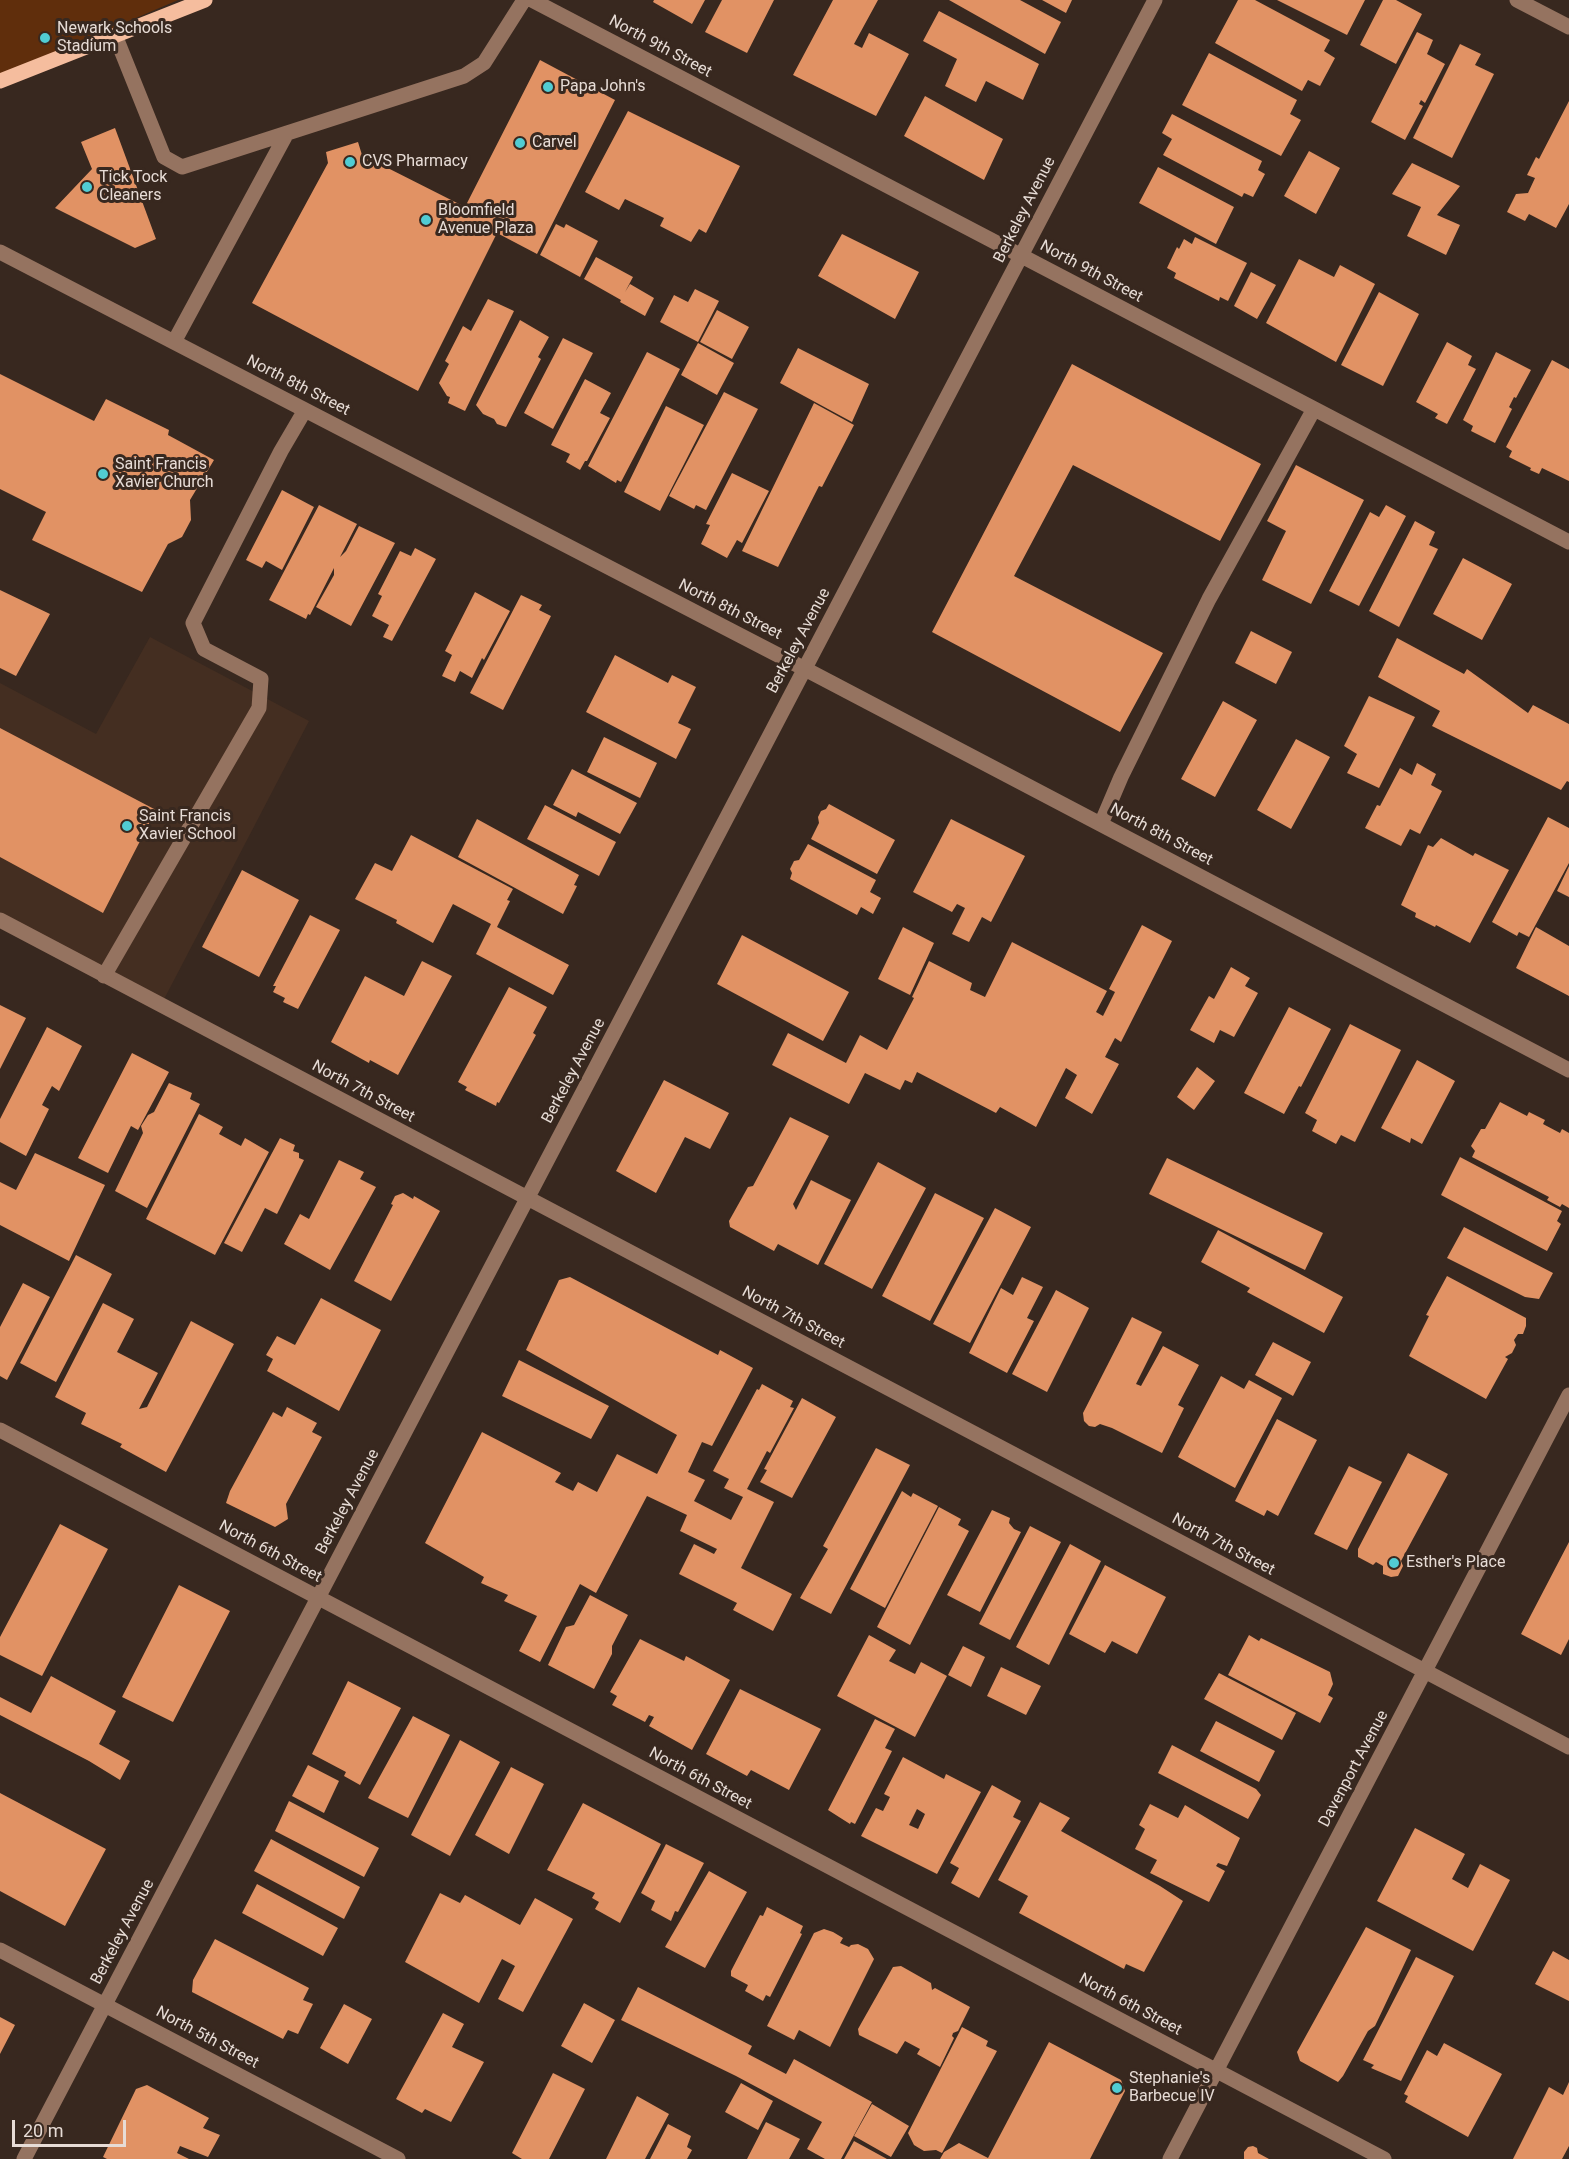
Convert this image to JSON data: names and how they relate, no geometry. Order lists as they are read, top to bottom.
{
  "streets": {
    "street": [
      "North 9th Street",
      "Berkeley Avenue",
      "North 8th Street",
      "North 7th Street",
      "North 6th Street",
      "Davenport Avenue",
      "North 5th Street"
    ]
  },
  "crossings": [
    ["North 9th Street", "Berkeley Avenue"],
    ["Berkeley Avenue", "North 8th Street"],
    ["Berkeley Avenue", "North 7th Street"],
    ["Berkeley Avenue", "North 6th Street"],
    ["Berkeley Avenue", "North 5th Street"],
    ["North 7th Street", "Davenport Avenue"],
    ["North 6th Street", "Davenport Avenue"]
  ],
  "places": [
    "Newark Schools Stadium",
    "Papa John's",
    "Carvel",
    "CVS Pharmacy",
    "Tick Tock Cleaners",
    "Bloomfield Avenue Plaza",
    "Saint Francis Xavier Church",
    "Saint Francis Xavier School",
    "Esther's Place",
    "Stephanie's Barbecue IV"
  ],
  "scale_bar": "20 m"
}
